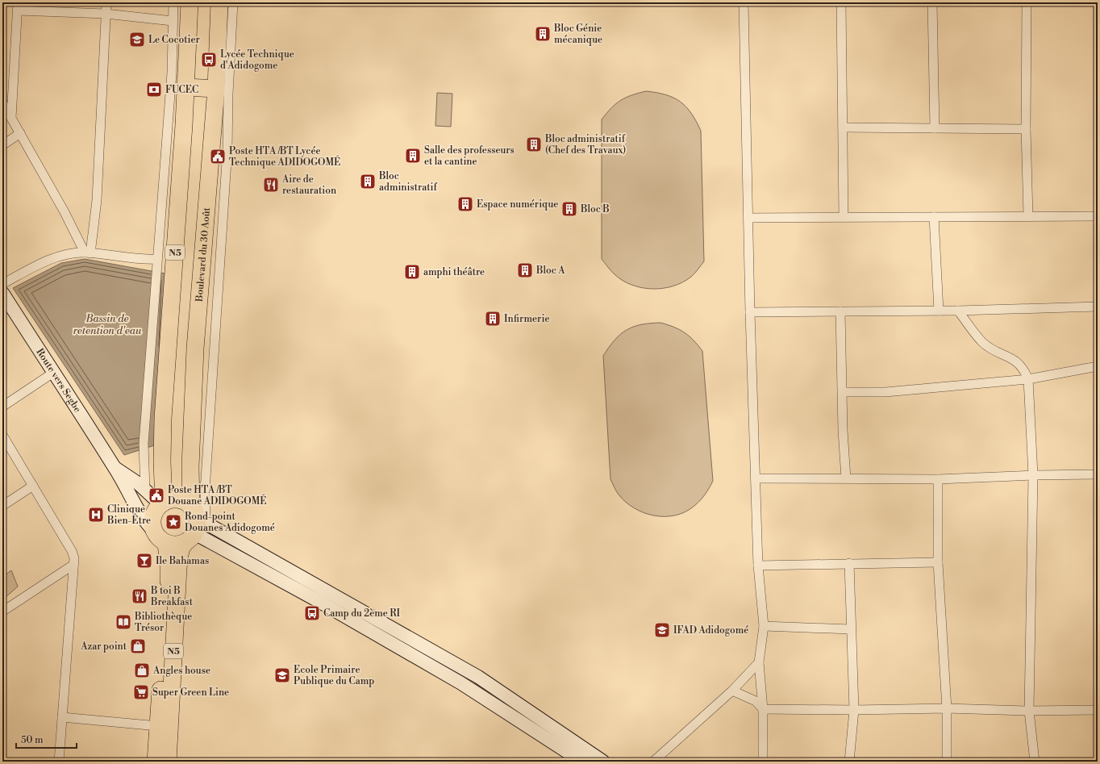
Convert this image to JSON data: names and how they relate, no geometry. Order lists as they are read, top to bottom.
{
  "streets": {
    "highway": ["N5", "Boulevard du 30 Août"],
    "main road": ["Route vers Segbe"]
  },
  "crossings": [
    ["N5", "Boulevard du 30 Août"],
    ["N5", "Route vers Segbe"],
    ["Boulevard du 30 Août", "Route vers Segbe"]
  ],
  "water": ["Bassin de retention d'eau"],
  "places": {
    "building": [
      "Bloc Génie mécanique",
      "Bloc administratif (Chef des Travaux)",
      "Salle des professeurs et la cantine",
      "Bloc administratif",
      "Espace numérique",
      "Bloc B",
      "Bloc A",
      "amphi théâtre",
      "Infirmerie"
    ],
    "school or university": ["Le Cocotier", "IFAD Adidogomé", "Ecole Primaire Publique du Camp"],
    "bus stop": ["Lycée Technique d'Adidogome", "Camp du 2ème RI"],
    "bank": ["FUCEC"],
    "public building": ["Poste HTA /BT Lycée Technique ADIDOGOMÉ", "Poste HTA /BT Douane ADIDOGOMÉ"],
    "restaurant": ["Aire de restauration", "B toi B Breakfast"],
    "hospital": ["Clinique Bien-Être"],
    "place": ["Rond-point Douanes Adidogomé"],
    "bar": ["Ile Bahamas"],
    "library": ["Bibliothèque Trésor"],
    "shop": ["Azar point", "Angles house"],
    "supermarket": ["Super Green Line"]
  },
  "scale_bar": "50 m"
}
